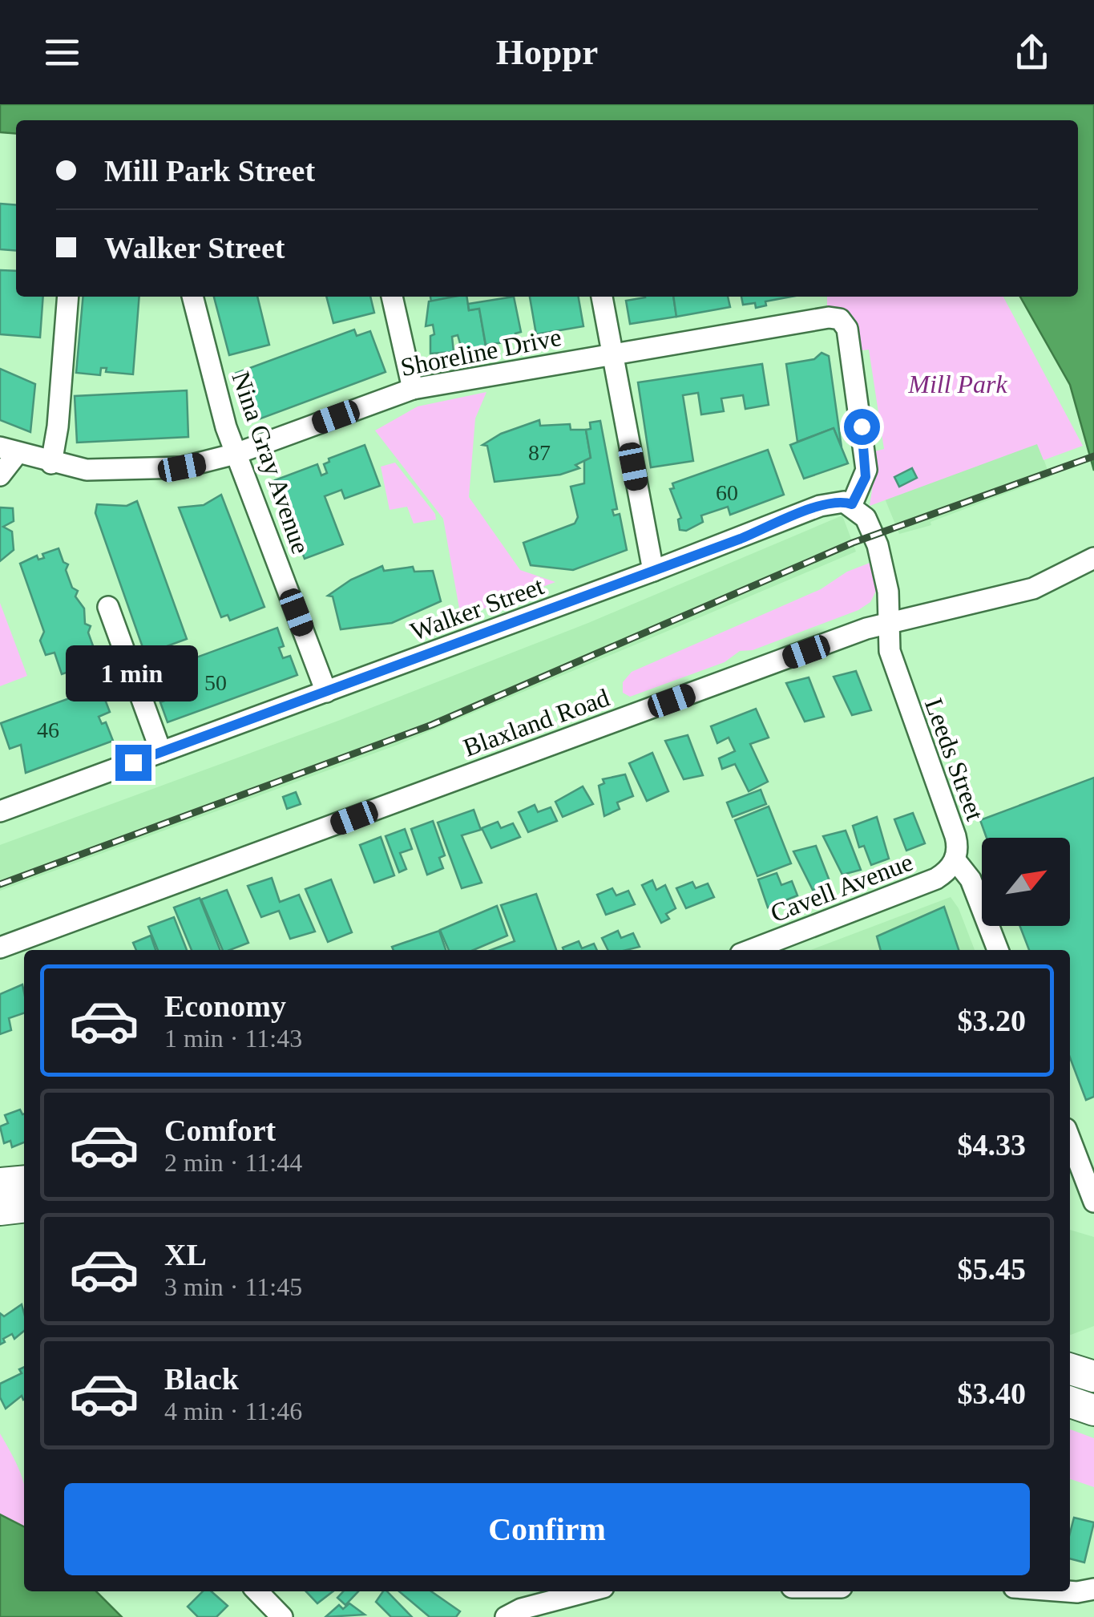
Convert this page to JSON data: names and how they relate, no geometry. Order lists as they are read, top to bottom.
{
  "streets": {
    "street": [
      "Shoreline Drive",
      "Nina Gray Avenue",
      "Walker Street",
      "Blaxland Road",
      "Leeds Street",
      "Cavell Avenue"
    ]
  },
  "crossings": [
    ["Shoreline Drive", "Nina Gray Avenue"],
    ["Shoreline Drive", "Walker Street"],
    ["Nina Gray Avenue", "Walker Street"],
    ["Blaxland Road", "Leeds Street"],
    ["Leeds Street", "Cavell Avenue"]
  ],
  "parks": ["Mill Park"],
  "house_numbers": [
    "87",
    "60",
    "50",
    "46"
  ],
  "north": "top right",
  "page": {
    "header": "Hoppr",
    "banner": ["Mill Park Street", "Walker Street"],
    "bubble": "1 min",
    "list": [
      {
        "name": "Economy",
        "note": "1 min · 11:43",
        "value": "$3.20"
      },
      {
        "name": "Comfort",
        "note": "2 min · 11:44",
        "value": "$4.33"
      },
      {
        "name": "XL",
        "note": "3 min · 11:45",
        "value": "$5.45"
      },
      {
        "name": "Black",
        "note": "4 min · 11:46",
        "value": "$3.40"
      }
    ],
    "buttons": "Confirm"
  }
}
